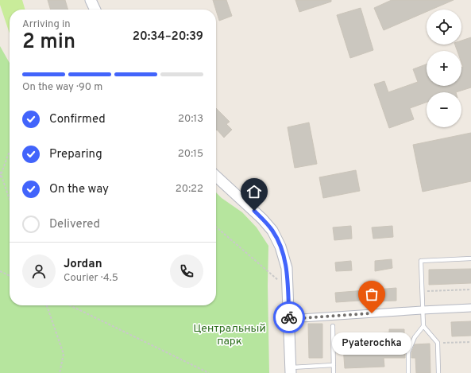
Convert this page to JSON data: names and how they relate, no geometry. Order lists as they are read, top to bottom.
{
  "parks": ["Центральный парк"],
  "places": ["Pyaterochka"],
  "page": {
    "map_buttons": ["+", "−"],
    "heading": ["2 min", "Arriving in", "20:34–20:39"],
    "panel": ["Jordan", "Courier · 4.5"],
    "bar": "On the way · 90 m",
    "list": [
      ["Confirmed", "20:13"],
      ["Preparing", "20:15"],
      ["On the way", "20:22"],
      "Delivered"
    ],
    "bubble": "Pyaterochka"
  }
}
